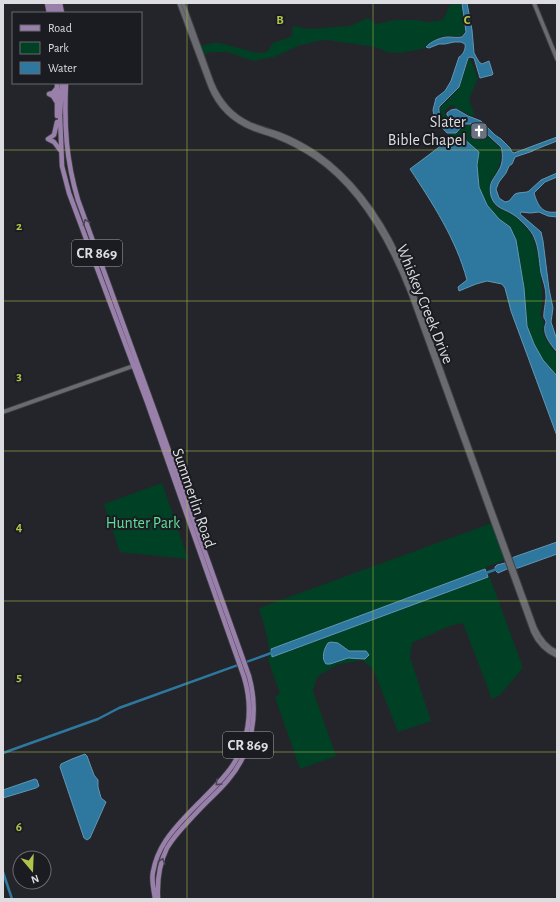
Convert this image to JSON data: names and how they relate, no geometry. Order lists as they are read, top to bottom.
{
  "streets": {
    "main road": ["CR 869", "Summerlin Road"],
    "street": ["Whiskey Creek Drive"]
  },
  "parks": ["Hunter Park"],
  "places": {
    "church": ["Slater Bible Chapel"]
  },
  "legend": ["Road", "Park", "Water"],
  "north": "bottom",
  "grid": {
    "columns": ["B", "C"],
    "rows": [
      "2",
      "3",
      "4",
      "5",
      "6"
    ]
  }
}
